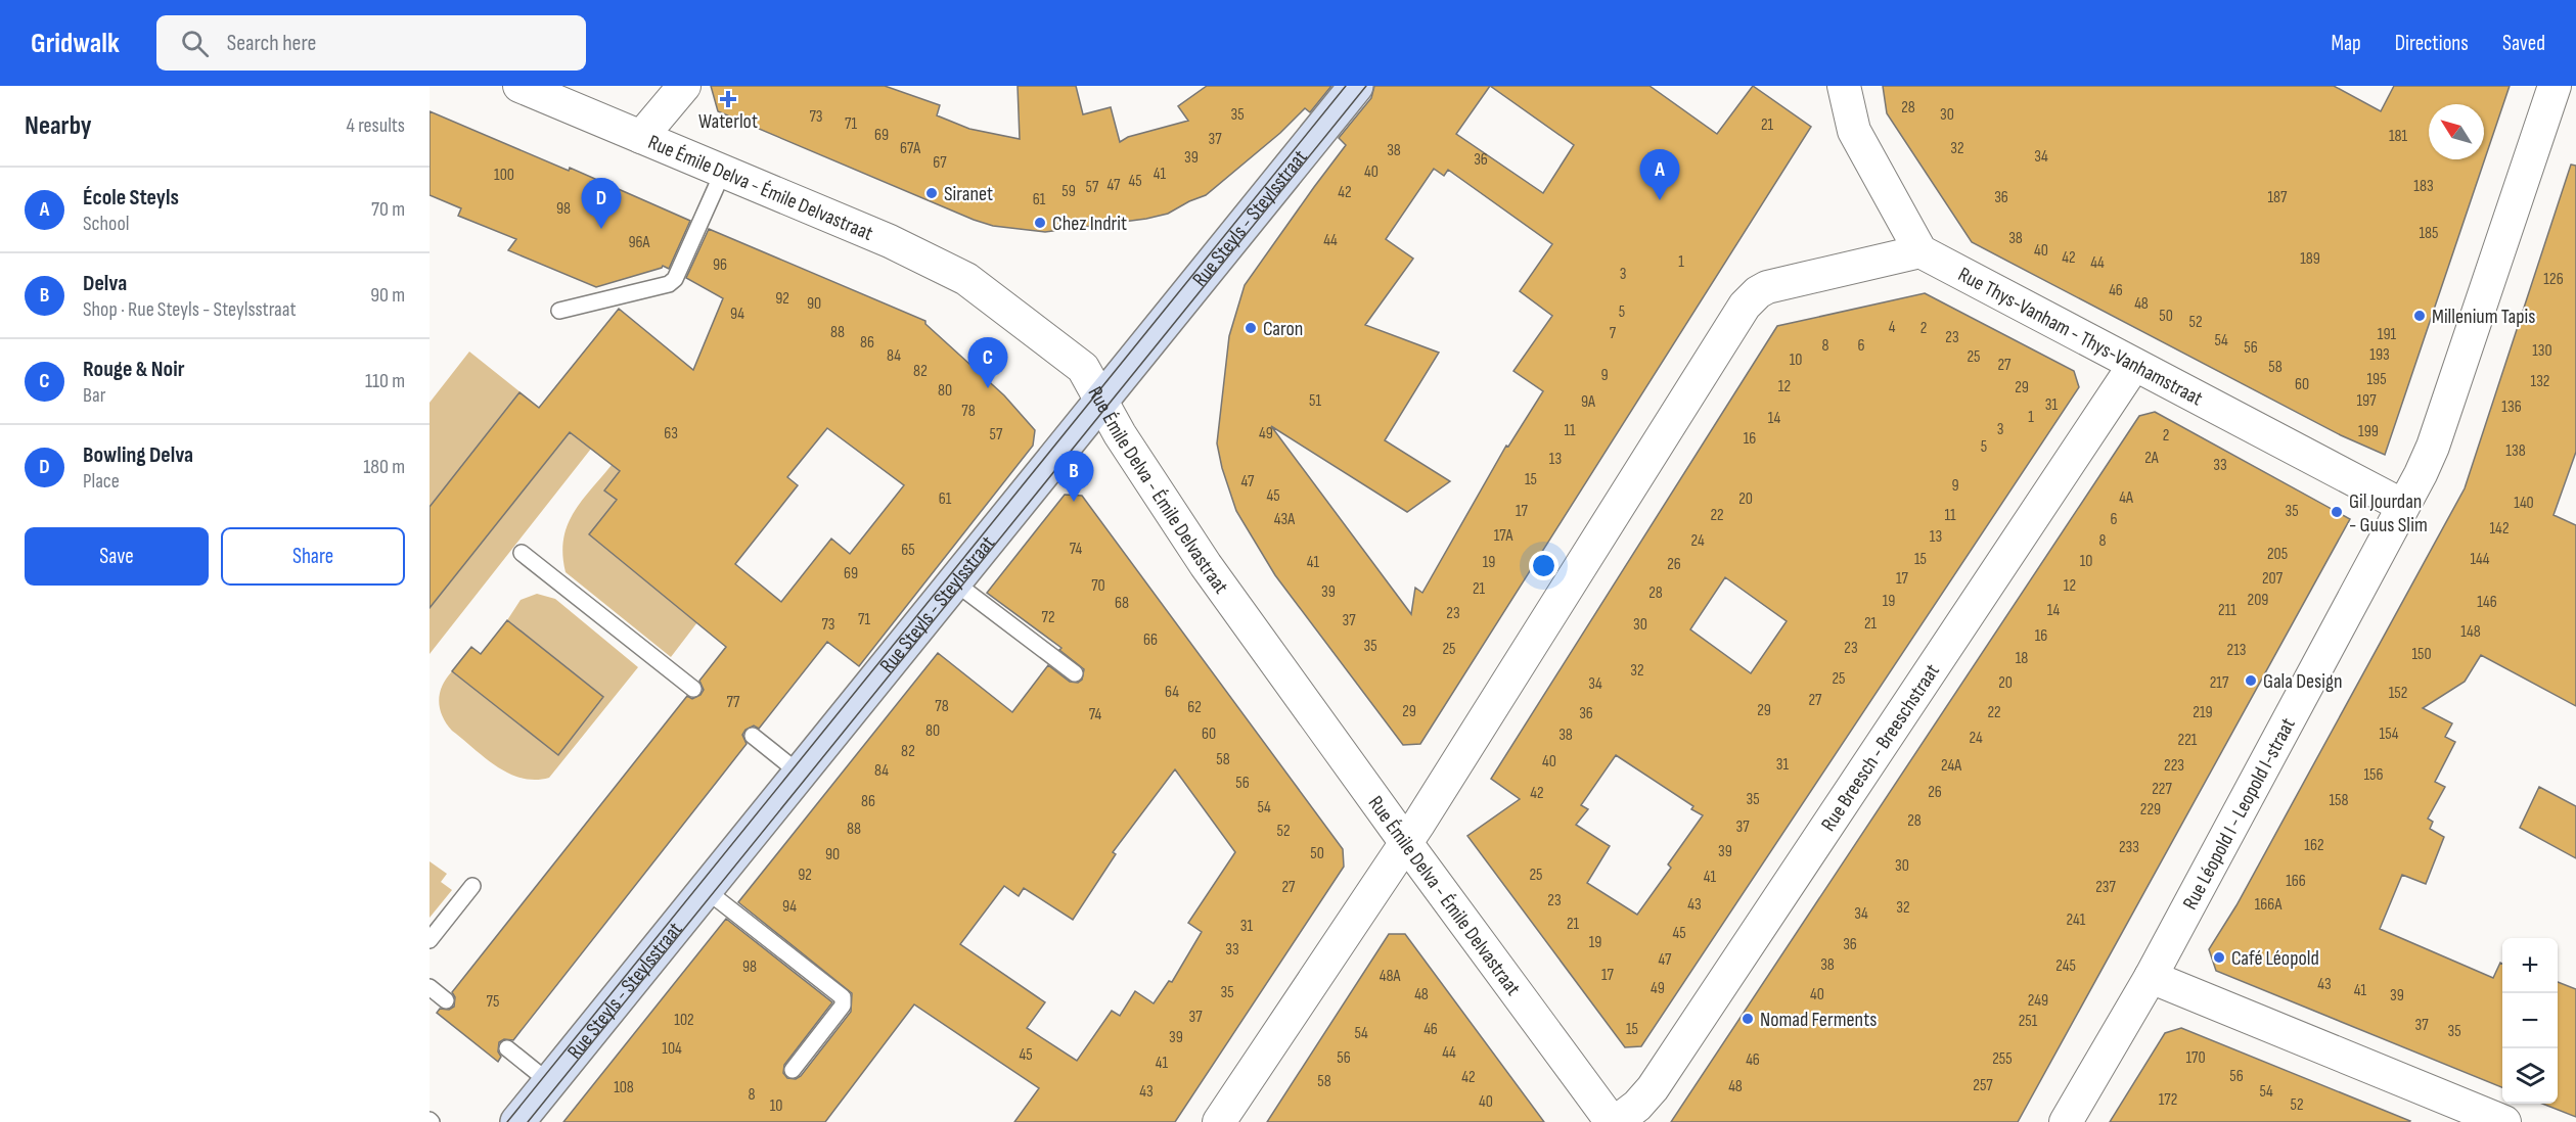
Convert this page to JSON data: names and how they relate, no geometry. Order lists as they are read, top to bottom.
{
  "streets": {
    "street": [
      "Rue Émile Delva - Émile Delvastraat",
      "Rue Steyls - Steylsstraat",
      "Rue Thys-Vanham - Thys-Vanhamstraat",
      "Rue Breesch - Breeschstraat",
      "Rue Léopold I - Leopold I-straat"
    ]
  },
  "crossings": [
    ["Rue Émile Delva - Émile Delvastraat", "Rue Steyls - Steylsstraat"],
    ["Rue Émile Delva - Émile Delvastraat", "Rue Breesch - Breeschstraat"],
    ["Rue Thys-Vanham - Thys-Vanhamstraat", "Rue Breesch - Breeschstraat"],
    ["Rue Thys-Vanham - Thys-Vanhamstraat", "Rue Léopold I - Leopold I-straat"]
  ],
  "places": {
    "health": ["Waterlot"],
    "other": [
      "Siranet",
      "Chez Indrit",
      "Millenium Tapis",
      "Caron",
      "Gil Jourdan - Guus Slim",
      "Gala Design",
      "Café Léopold",
      "Nomad Ferments"
    ]
  },
  "house_numbers": [
    "28",
    "35",
    "30",
    "73",
    "71",
    "21",
    "69",
    "181",
    "37",
    "67A",
    "32",
    "38",
    "34",
    "39",
    "36",
    "67",
    "40",
    "41",
    "100",
    "45",
    "47",
    "183",
    "57",
    "59",
    "42",
    "36",
    "187",
    "61",
    "98",
    "185",
    "38",
    "44",
    "96A",
    "40",
    "42",
    "189",
    "1",
    "44",
    "96",
    "3",
    "126",
    "46",
    "92",
    "90",
    "48",
    "5",
    "94",
    "50",
    "52",
    "4",
    "2",
    "88",
    "7",
    "191",
    "23",
    "54",
    "86",
    "8",
    "6",
    "56",
    "130",
    "193",
    "84",
    "25",
    "10",
    "27",
    "58",
    "82",
    "9",
    "195",
    "132",
    "60",
    "12",
    "29",
    "80",
    "51",
    "197",
    "9A",
    "31",
    "136",
    "78",
    "1",
    "14",
    "3",
    "11",
    "199",
    "63",
    "49",
    "57",
    "2",
    "16",
    "5",
    "138",
    "2A",
    "13",
    "33",
    "15",
    "47",
    "9",
    "45",
    "4A",
    "61",
    "20",
    "140",
    "17",
    "35",
    "22",
    "11",
    "43A",
    "6",
    "142",
    "17A",
    "13",
    "24",
    "8",
    "74",
    "65",
    "205",
    "15",
    "144",
    "10",
    "41",
    "19",
    "26",
    "69",
    "17",
    "207",
    "70",
    "12",
    "21",
    "39",
    "28",
    "209",
    "19",
    "146",
    "68",
    "14",
    "211",
    "23",
    "72",
    "71",
    "37",
    "21",
    "73",
    "30",
    "148",
    "16",
    "66",
    "35",
    "23",
    "25",
    "213",
    "150",
    "18",
    "32",
    "25",
    "20",
    "217",
    "34",
    "64",
    "152",
    "27",
    "77",
    "78",
    "62",
    "29",
    "29",
    "22",
    "219",
    "36",
    "74",
    "80",
    "60",
    "154",
    "38",
    "24",
    "221",
    "82",
    "58",
    "40",
    "31",
    "24A",
    "223",
    "84",
    "156",
    "56",
    "227",
    "26",
    "42",
    "35",
    "158",
    "86",
    "54",
    "229",
    "28",
    "37",
    "88",
    "52",
    "162",
    "233",
    "39",
    "50",
    "90",
    "30",
    "92",
    "25",
    "41",
    "166",
    "27",
    "237",
    "23",
    "43",
    "166A",
    "94",
    "32",
    "34",
    "241",
    "21",
    "31",
    "45",
    "19",
    "36",
    "33",
    "47",
    "38",
    "245",
    "98",
    "17",
    "48A",
    "43",
    "49",
    "41",
    "35",
    "48",
    "40",
    "39",
    "249",
    "75",
    "37",
    "102",
    "251",
    "37",
    "46",
    "15",
    "35",
    "54",
    "39",
    "104",
    "44",
    "45",
    "56",
    "170",
    "255",
    "46",
    "41",
    "56",
    "42",
    "58",
    "257",
    "48",
    "108",
    "43",
    "54",
    "8",
    "172",
    "40",
    "52",
    "10"
  ],
  "north": "top left",
  "page": {
    "header": "Gridwalk",
    "search": "Search here",
    "nav": ["Map", "Directions", "Saved"],
    "heading": ["Nearby", "4 results"],
    "pins": [
      "A",
      "D",
      "C",
      "B"
    ],
    "list": [
      {
        "mark": "A",
        "name": "École Steyls",
        "note": "School",
        "value": "70 m"
      },
      {
        "mark": "B",
        "name": "Delva",
        "note": "Shop · Rue Steyls - Steylsstraat",
        "value": "90 m"
      },
      {
        "mark": "C",
        "name": "Rouge & Noir",
        "note": "Bar",
        "value": "110 m"
      },
      {
        "mark": "D",
        "name": "Bowling Delva",
        "note": "Place",
        "value": "180 m"
      }
    ],
    "buttons": ["Save", "Share"],
    "map_buttons": ["+", "−"]
  }
}
